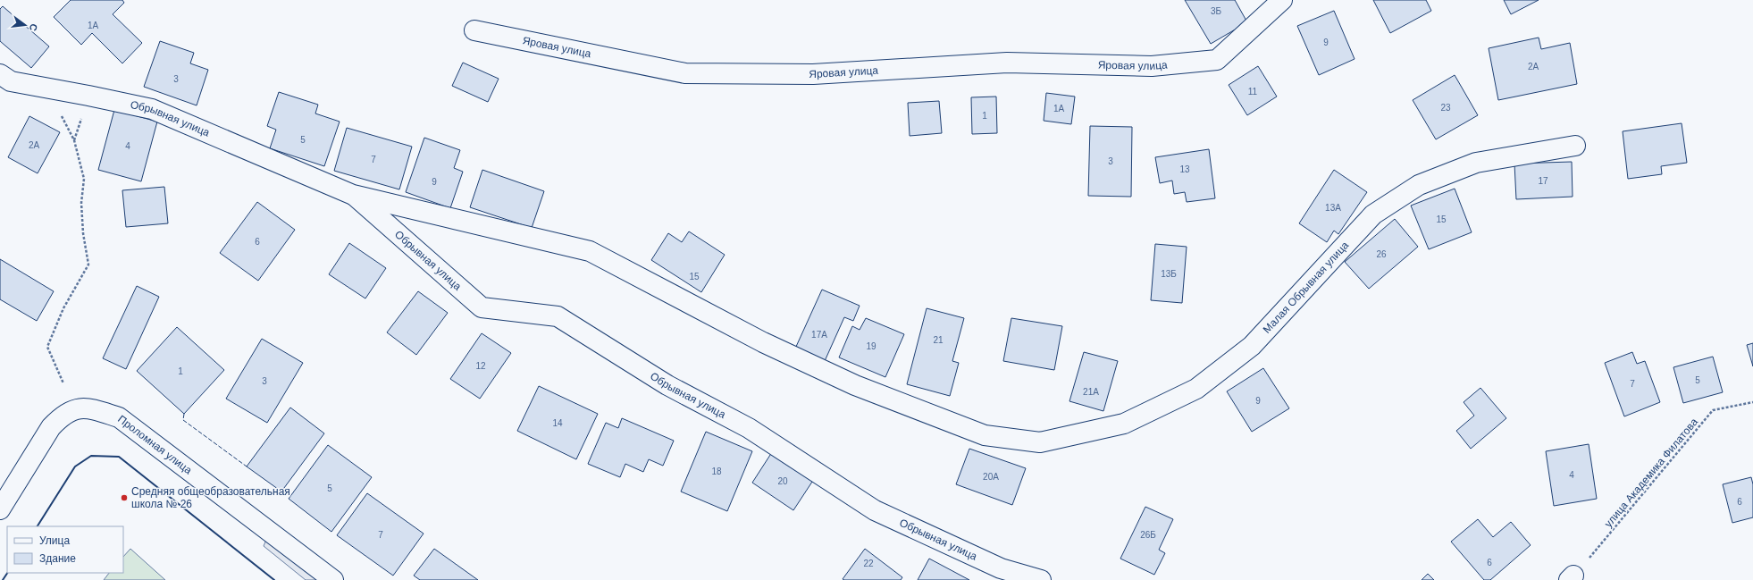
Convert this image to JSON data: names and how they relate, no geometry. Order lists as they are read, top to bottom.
{
  "streets": {
    "street": [
      "Яровая улица",
      "Обрывная улица",
      "Малая Обрывная улица",
      "Проломная улица"
    ],
    "path": ["улица Академика Филатова"]
  },
  "crossings": [
    ["Обрывная улица", "Малая Обрывная улица"]
  ],
  "places": ["Средняя общеобразовательная школа № 26"],
  "house_numbers": [
    "3Б",
    "1А",
    "9",
    "2А",
    "3",
    "11",
    "23",
    "1А",
    "1",
    "5",
    "2А",
    "4",
    "7",
    "3",
    "13",
    "17",
    "9",
    "13А",
    "15",
    "6",
    "26",
    "13Б",
    "15",
    "17А",
    "21",
    "19",
    "12",
    "1",
    "5",
    "3",
    "7",
    "21А",
    "9",
    "14",
    "18",
    "4",
    "20А",
    "20",
    "5",
    "6",
    "7",
    "26Б",
    "6",
    "22"
  ],
  "legend": ["Улица", "Здание"],
  "north": "right"
}
